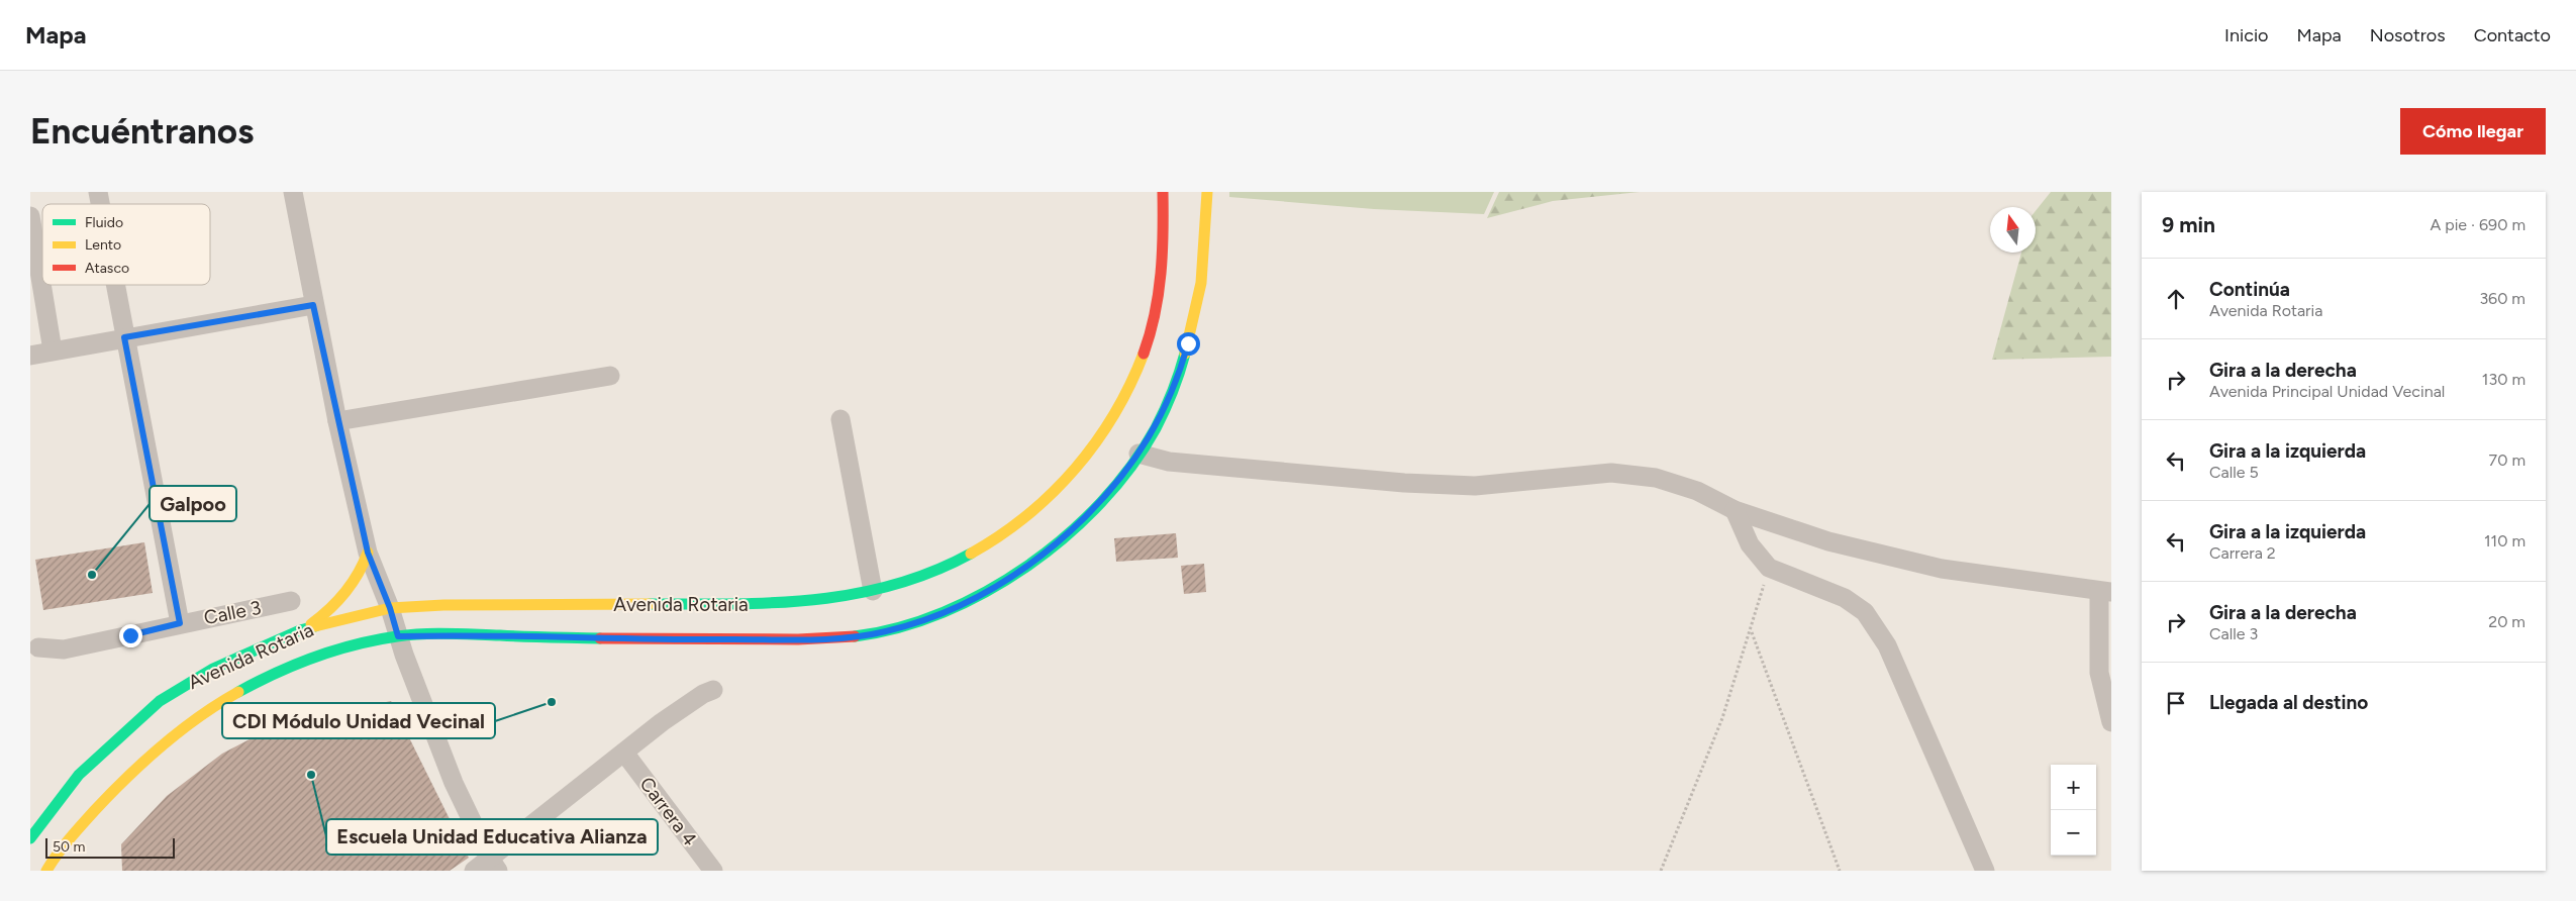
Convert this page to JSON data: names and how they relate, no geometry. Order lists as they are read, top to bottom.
{
  "streets": {
    "main road": ["Avenida Rotaria"],
    "street": ["Calle 3", "Carrera 4"]
  },
  "places": ["Galpoo", "CDI Módulo Unidad Vecinal", "Escuela Unidad Educativa Alianza"],
  "legend": ["Fluido", "Lento", "Atasco"],
  "scale_bar": "50 m",
  "north": "top",
  "page": {
    "header": "Mapa",
    "nav": [
      "Inicio",
      "Mapa",
      "Nosotros",
      "Contacto"
    ],
    "buttons": "Cómo llegar",
    "title": "Encuéntranos",
    "heading": ["9 min", "A pie · 690 m"],
    "list": [
      ["Continúa", "Avenida Rotaria", "360 m"],
      ["Gira a la derecha", "Avenida Principal Unidad Vecinal", "130 m"],
      ["Gira a la izquierda", "Calle 5", "70 m"],
      ["Gira a la izquierda", "Carrera 2", "110 m"],
      ["Gira a la derecha", "Calle 3", "20 m"],
      "Llegada al destino"
    ],
    "map_buttons": ["+", "−"],
    "scale": "50 m"
  }
}
